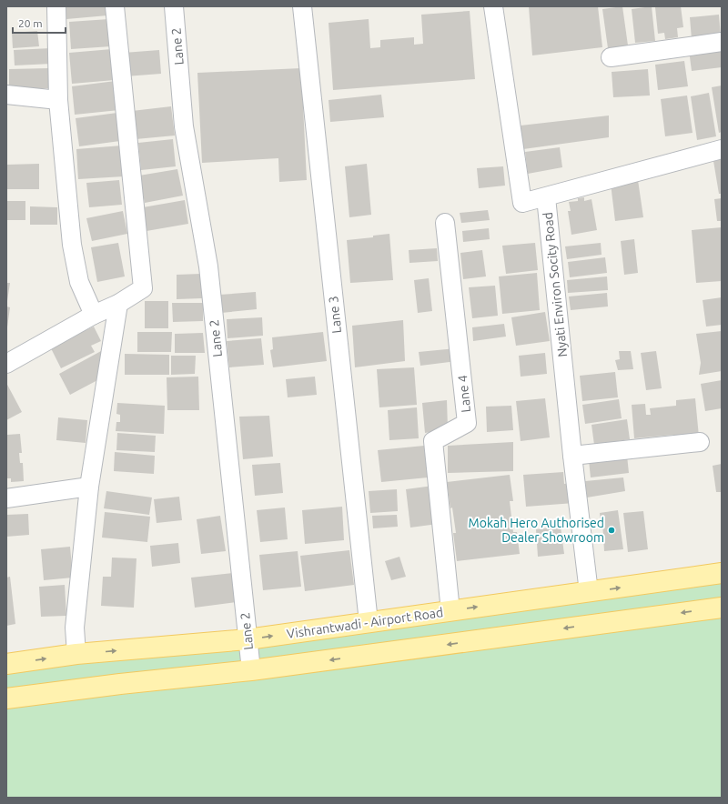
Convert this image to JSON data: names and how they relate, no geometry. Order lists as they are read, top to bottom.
{
  "streets": {
    "main road": ["Vishrantwadi - Airport Road"],
    "street": [
      "Lane 2",
      "Nyati Environ Socity Road",
      "Lane 3",
      "Lane 4"
    ]
  },
  "crossings": [
    ["Lane 2", "Vishrantwadi - Airport Road"],
    ["Nyati Environ Socity Road", "Vishrantwadi - Airport Road"],
    ["Lane 3", "Vishrantwadi - Airport Road"],
    ["Lane 4", "Vishrantwadi - Airport Road"]
  ],
  "places": ["Mokah Hero Authorised Dealer Showroom"],
  "scale_bar": "20 m"
}
